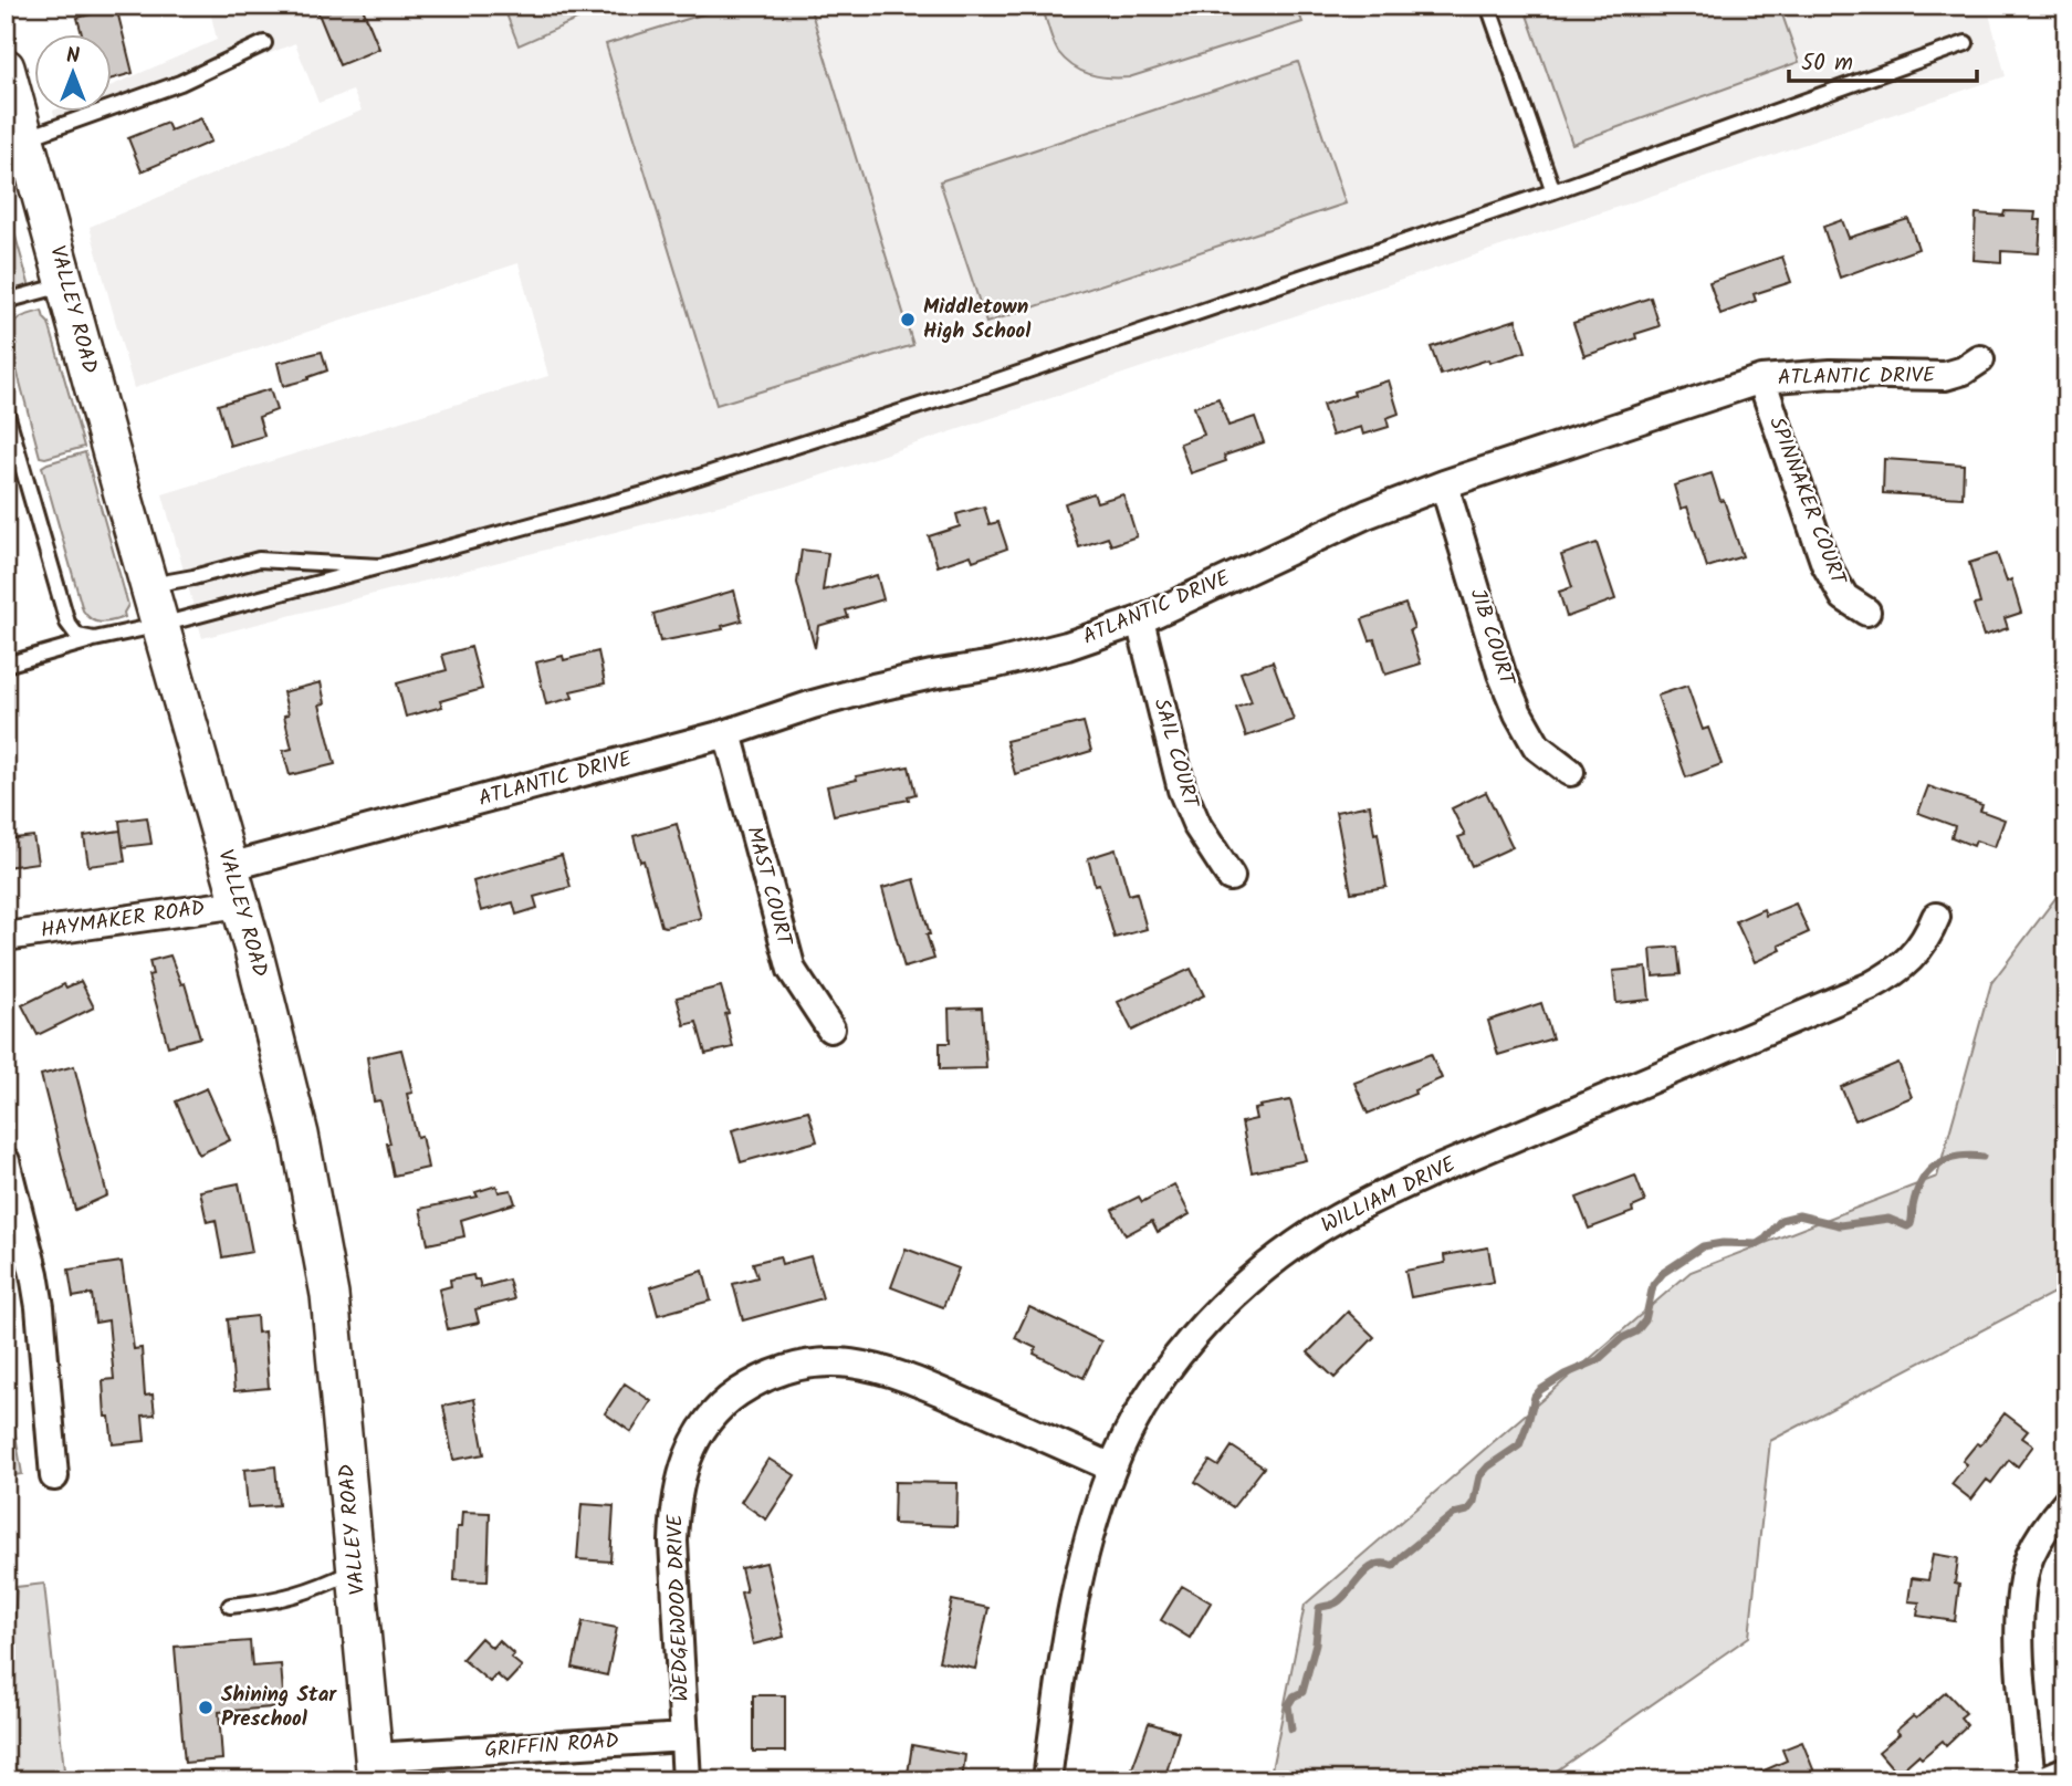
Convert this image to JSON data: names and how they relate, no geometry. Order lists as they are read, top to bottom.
{
  "streets": {
    "main road": ["VALLEY ROAD"],
    "street": [
      "ATLANTIC DRIVE",
      "SPINNAKER COURT",
      "JIB COURT",
      "SAIL COURT",
      "MAST COURT",
      "HAYMAKER ROAD",
      "WILLIAM DRIVE",
      "WEDGEWOOD DRIVE",
      "GRIFFIN ROAD"
    ]
  },
  "crossings": [
    ["VALLEY ROAD", "ATLANTIC DRIVE"],
    ["VALLEY ROAD", "HAYMAKER ROAD"],
    ["VALLEY ROAD", "GRIFFIN ROAD"],
    ["ATLANTIC DRIVE", "SPINNAKER COURT"],
    ["ATLANTIC DRIVE", "JIB COURT"],
    ["ATLANTIC DRIVE", "SAIL COURT"],
    ["ATLANTIC DRIVE", "MAST COURT"],
    ["WILLIAM DRIVE", "WEDGEWOOD DRIVE"],
    ["WEDGEWOOD DRIVE", "GRIFFIN ROAD"]
  ],
  "places": ["Middletown High School", "Shining Star Preschool"],
  "scale_bar": "50 m",
  "north": "top"
}
